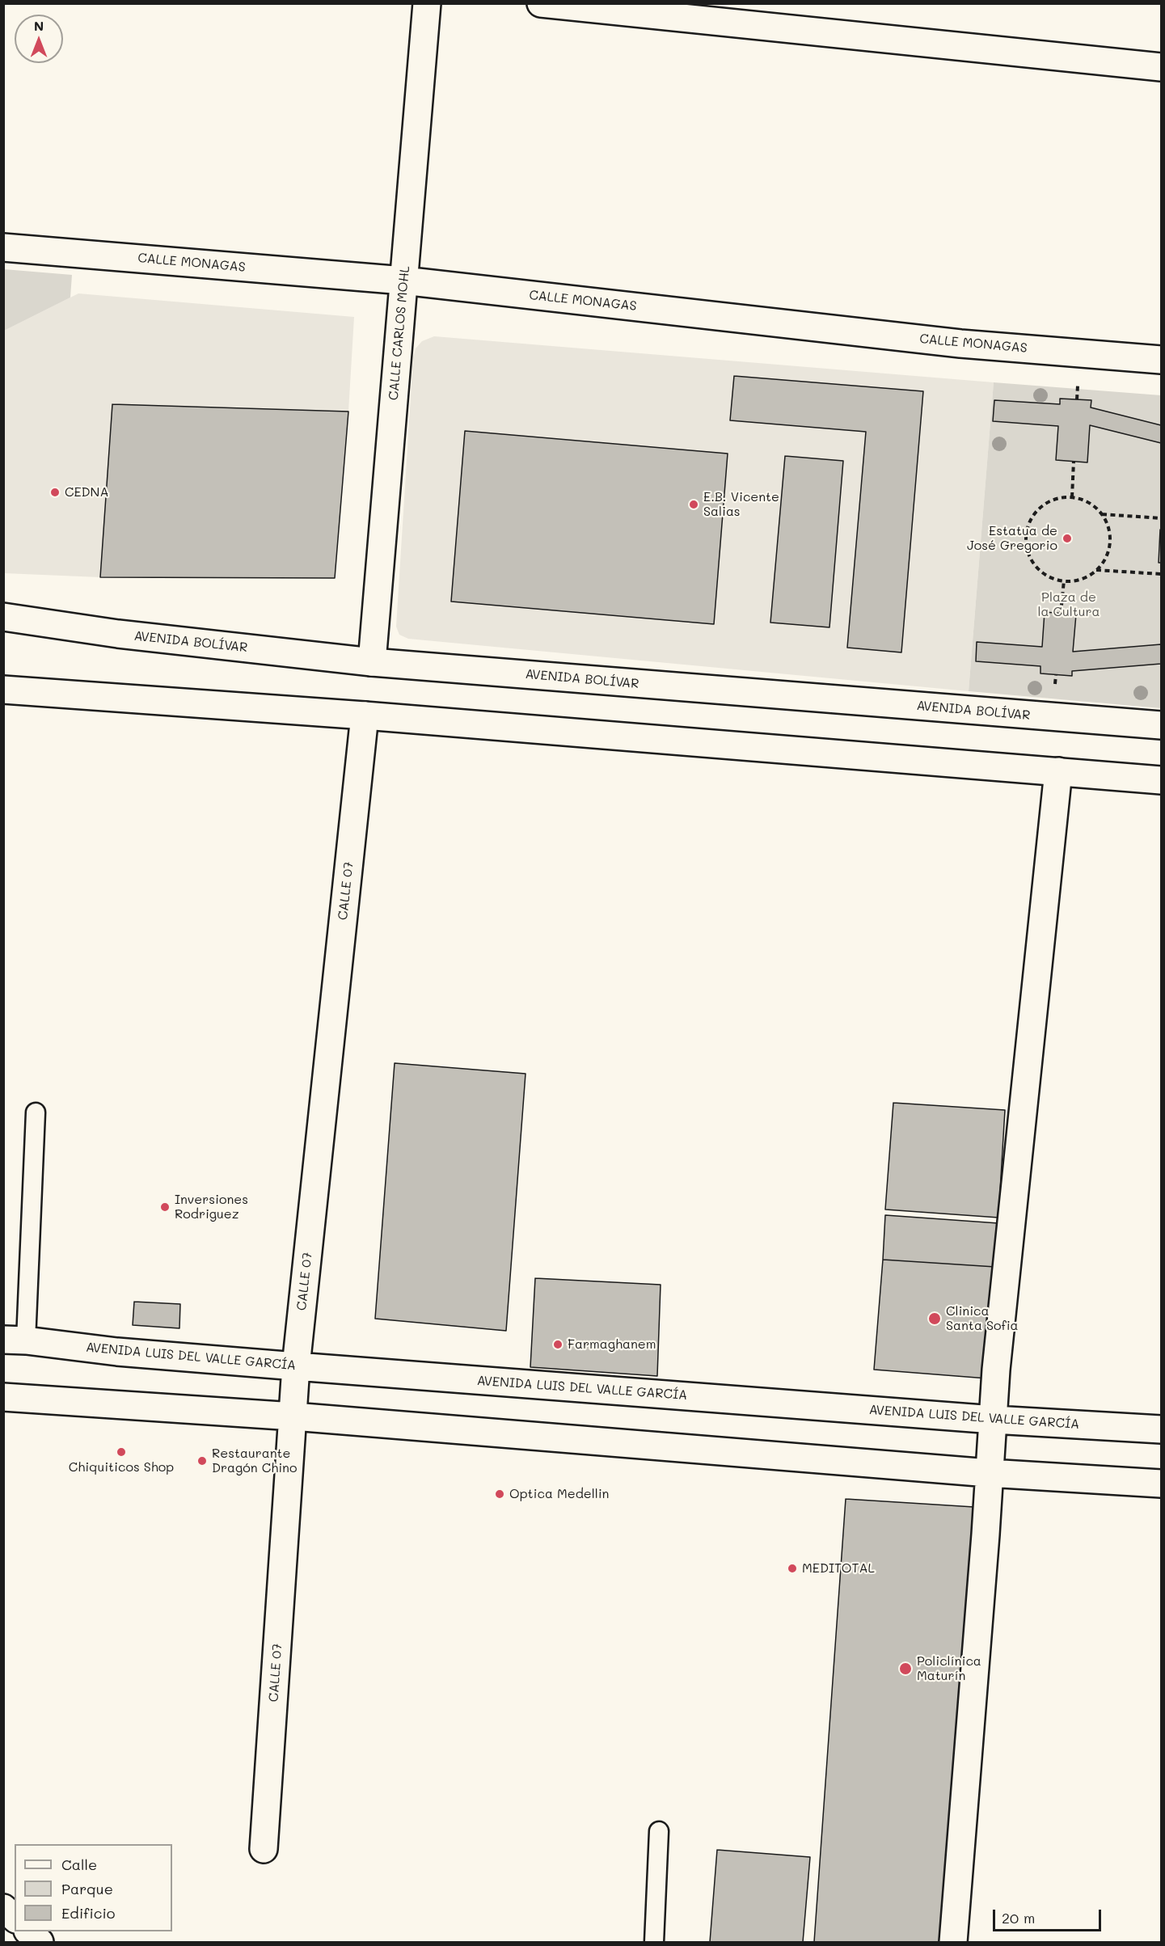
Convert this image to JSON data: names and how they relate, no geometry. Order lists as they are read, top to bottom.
{
  "streets": {
    "street": [
      "CALLE MONAGAS",
      "CALLE CARLOS MOHL",
      "AVENIDA BOLÍVAR",
      "CALLE 07",
      "AVENIDA LUIS DEL VALLE GARCÍA"
    ]
  },
  "crossings": [
    ["CALLE MONAGAS", "CALLE CARLOS MOHL"],
    ["CALLE CARLOS MOHL", "AVENIDA BOLÍVAR"],
    ["CALLE 07", "AVENIDA LUIS DEL VALLE GARCÍA"]
  ],
  "parks": ["Plaza de la Cultura"],
  "places": [
    "CEDNA",
    "E.B. Vicente Salias",
    "Estatua de José Gregorio",
    "Inversiones Rodriguez",
    "Clinica Santa Sofia",
    "Farmaghanem",
    "Chiquiticos Shop",
    "Restaurante Dragón Chino",
    "Optica Medellin",
    "MEDITOTAL",
    "Policlínica Maturín"
  ],
  "legend": ["Calle", "Parque", "Edificio"],
  "scale_bar": "20 m",
  "north": "top"
}
